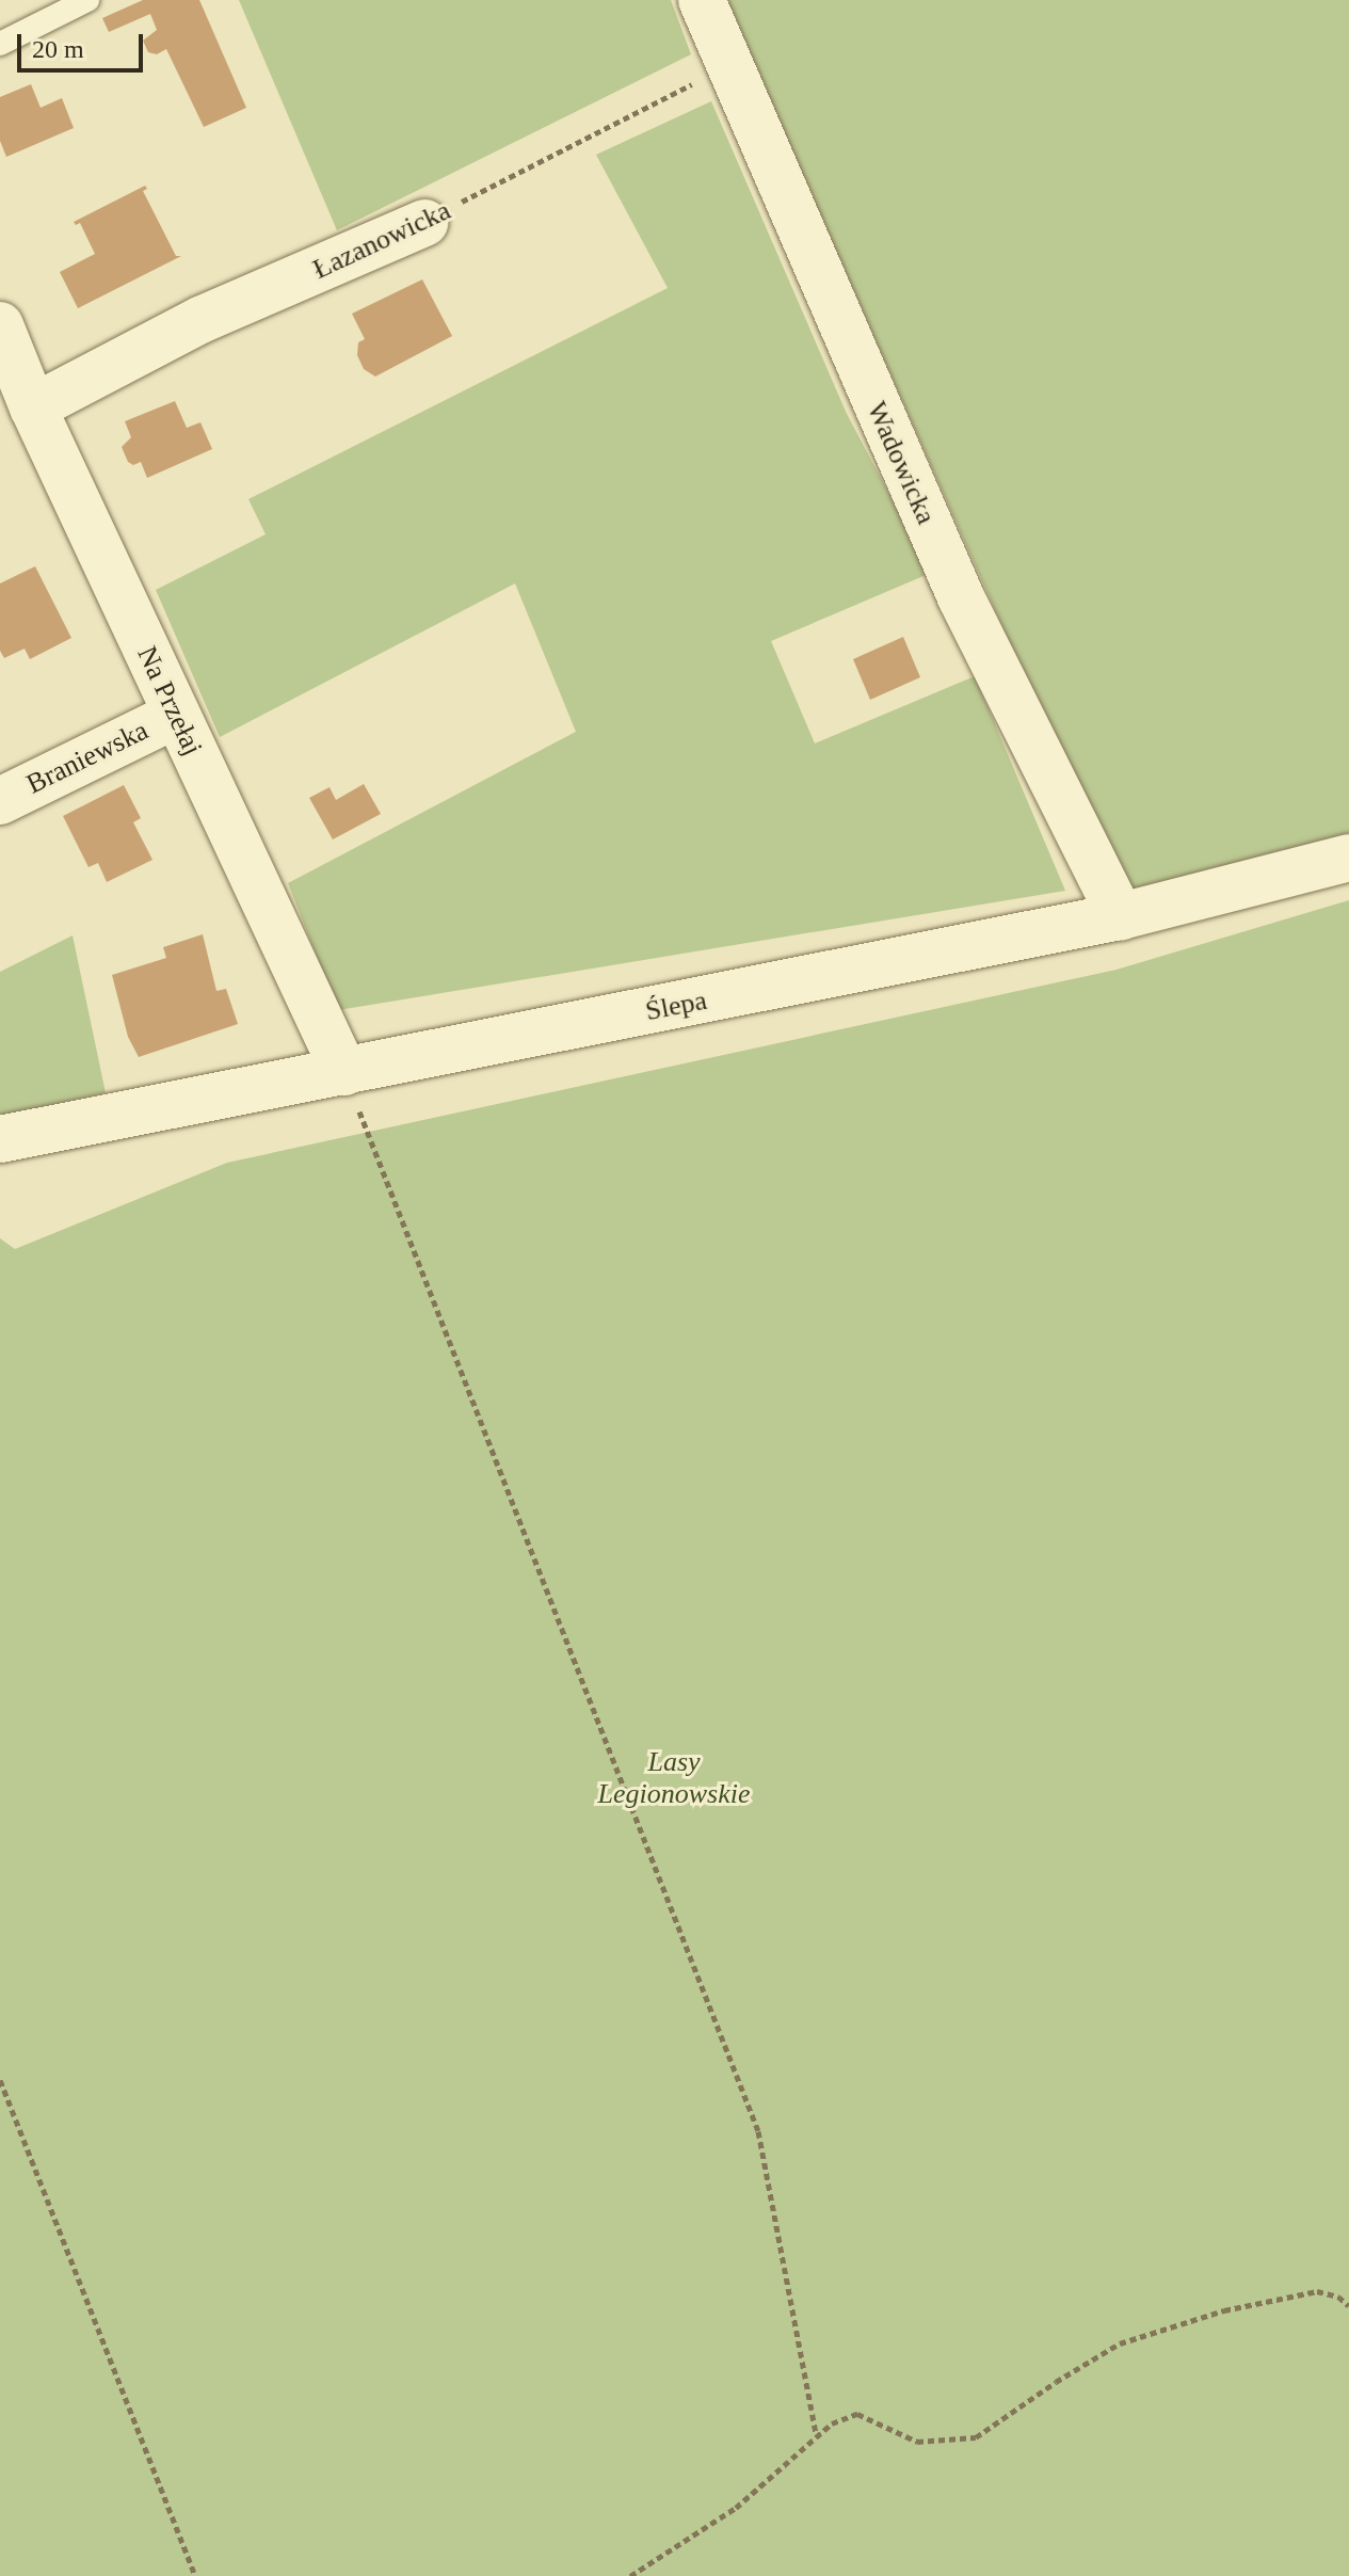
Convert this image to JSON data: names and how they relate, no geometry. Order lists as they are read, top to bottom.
{
  "streets": {
    "street": [
      "Łazanowicka",
      "Wadowicka",
      "Na Przełaj",
      "Braniewska",
      "Ślepa"
    ]
  },
  "crossings": [
    ["Łazanowicka", "Wadowicka"],
    ["Łazanowicka", "Na Przełaj"],
    ["Wadowicka", "Ślepa"],
    ["Na Przełaj", "Braniewska"],
    ["Na Przełaj", "Ślepa"]
  ],
  "parks": ["Lasy Legionowskie"],
  "scale_bar": "20 m"
}
